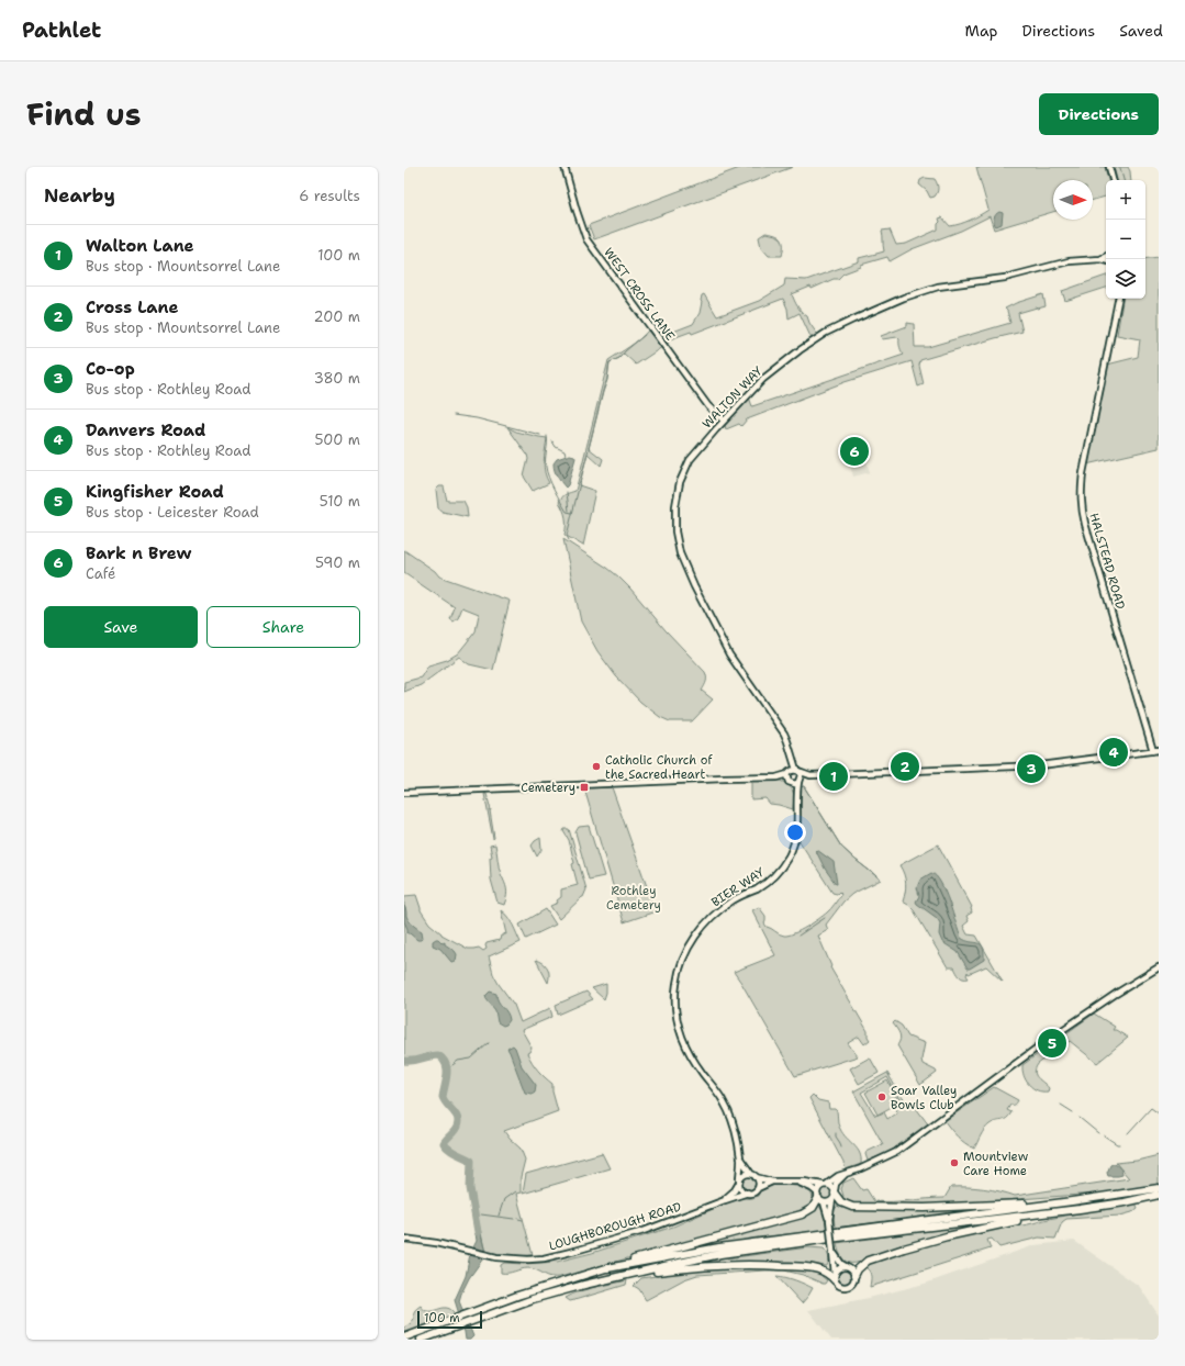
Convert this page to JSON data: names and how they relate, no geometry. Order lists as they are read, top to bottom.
{
  "streets": {
    "street": [
      "WEST CROSS LANE",
      "WALTON WAY",
      "HALSTEAD ROAD",
      "BIER WAY",
      "LOUGHBOROUGH ROAD"
    ]
  },
  "crossings": [
    ["WEST CROSS LANE", "WALTON WAY"],
    ["WALTON WAY", "BIER WAY"],
    ["BIER WAY", "LOUGHBOROUGH ROAD"]
  ],
  "parks": ["Rothley Cemetery"],
  "places": {
    "other": ["Catholic Church of the Sacred Heart", "Soar Valley Bowls Club", "Mountview Care Home"],
    "transit": ["Cemetery"]
  },
  "scale_bar": "100 m",
  "north": "right",
  "page": {
    "header": "Pathlet",
    "nav": ["Map", "Directions", "Saved"],
    "title": "Find us",
    "buttons": [
      "Directions",
      ["Save", "Share"]
    ],
    "heading": ["Nearby", "6 results"],
    "map_buttons": ["+", "−"],
    "list": [
      {
        "mark": "1",
        "name": "Walton Lane",
        "note": "Bus stop · Mountsorrel Lane",
        "value": "100 m"
      },
      {
        "mark": "2",
        "name": "Cross Lane",
        "note": "Bus stop · Mountsorrel Lane",
        "value": "200 m"
      },
      {
        "mark": "3",
        "name": "Co-op",
        "note": "Bus stop · Rothley Road",
        "value": "380 m"
      },
      {
        "mark": "4",
        "name": "Danvers Road",
        "note": "Bus stop · Rothley Road",
        "value": "500 m"
      },
      {
        "mark": "5",
        "name": "Kingfisher Road",
        "note": "Bus stop · Leicester Road",
        "value": "510 m"
      },
      {
        "mark": "6",
        "name": "Bark n Brew",
        "note": "Café",
        "value": "590 m"
      }
    ],
    "pins": [
      "6",
      "4",
      "2",
      "3",
      "1",
      "5"
    ],
    "scale": "100 m"
  }
}
